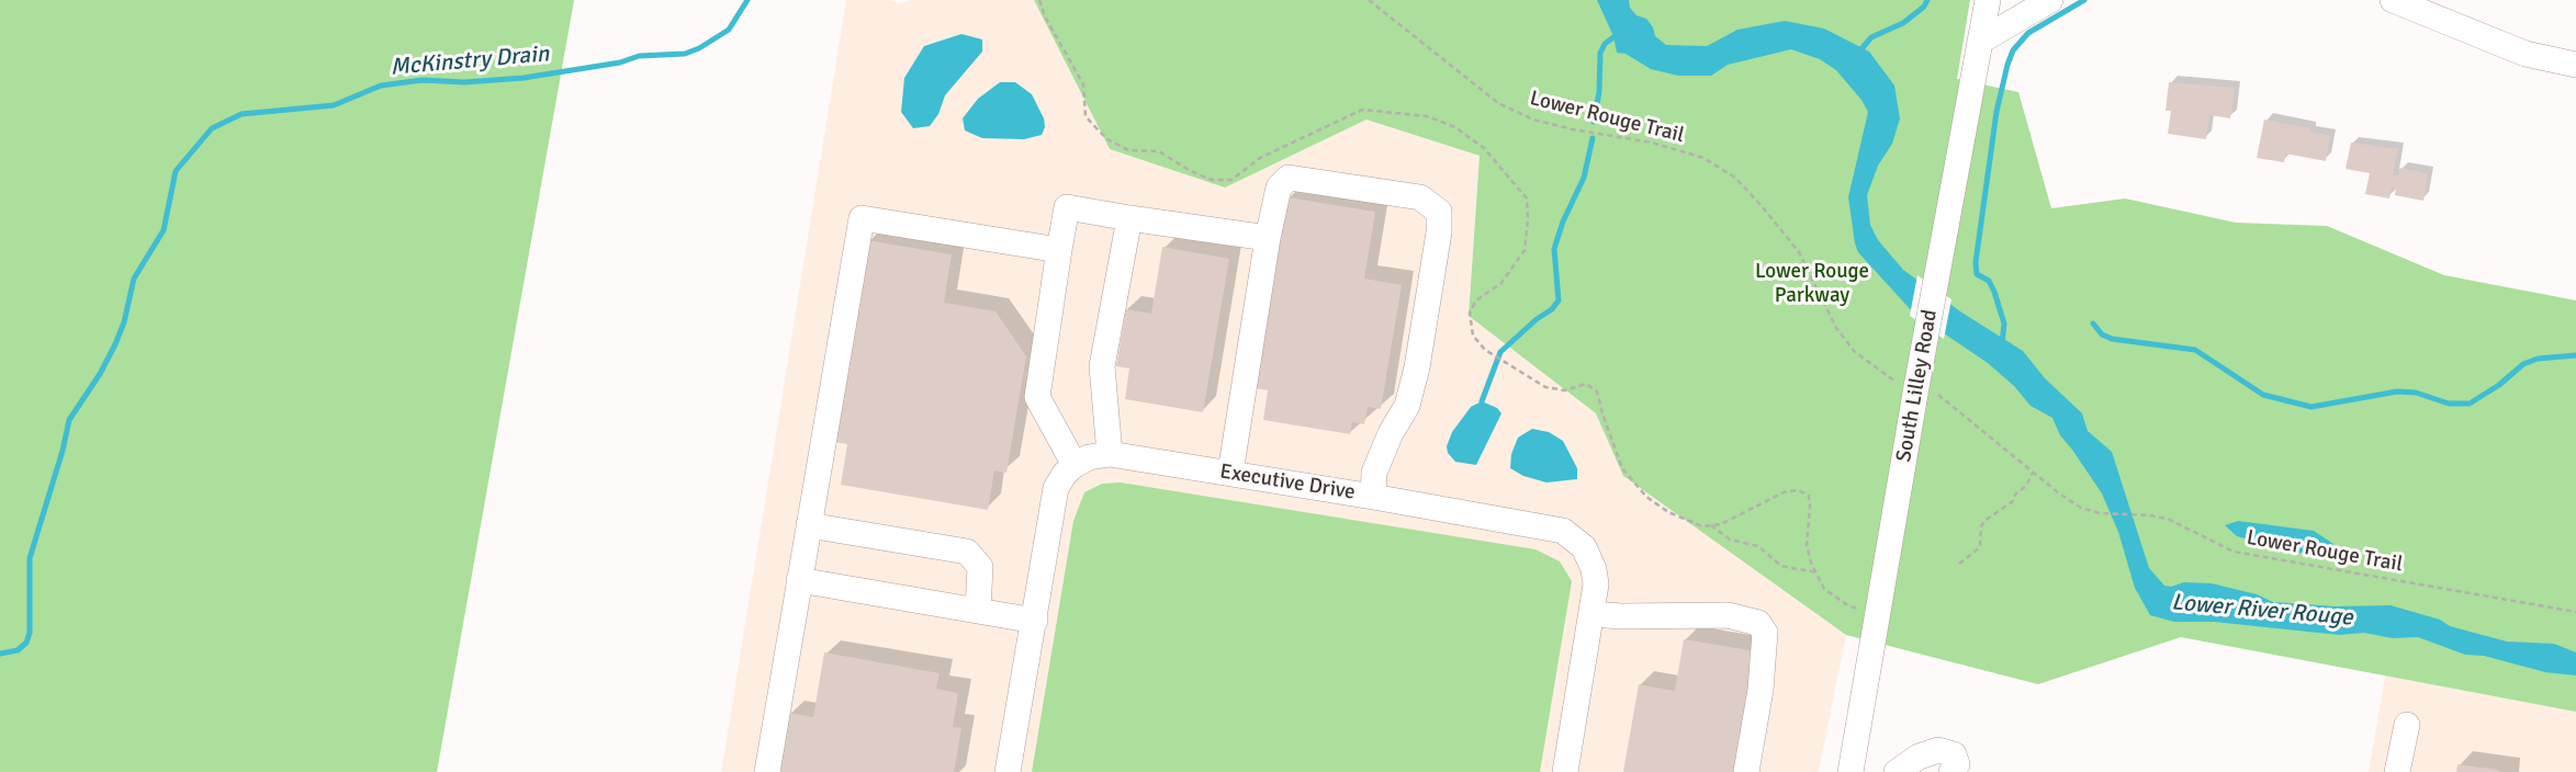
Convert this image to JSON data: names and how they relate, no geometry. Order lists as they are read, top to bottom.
{
  "streets": {
    "street": ["South Lilley Road", "Executive Drive"],
    "path": ["Lower Rouge Trail"]
  },
  "water": ["McKinstry Drain", "Lower River Rouge"],
  "parks": ["Lower Rouge Parkway"]
}
